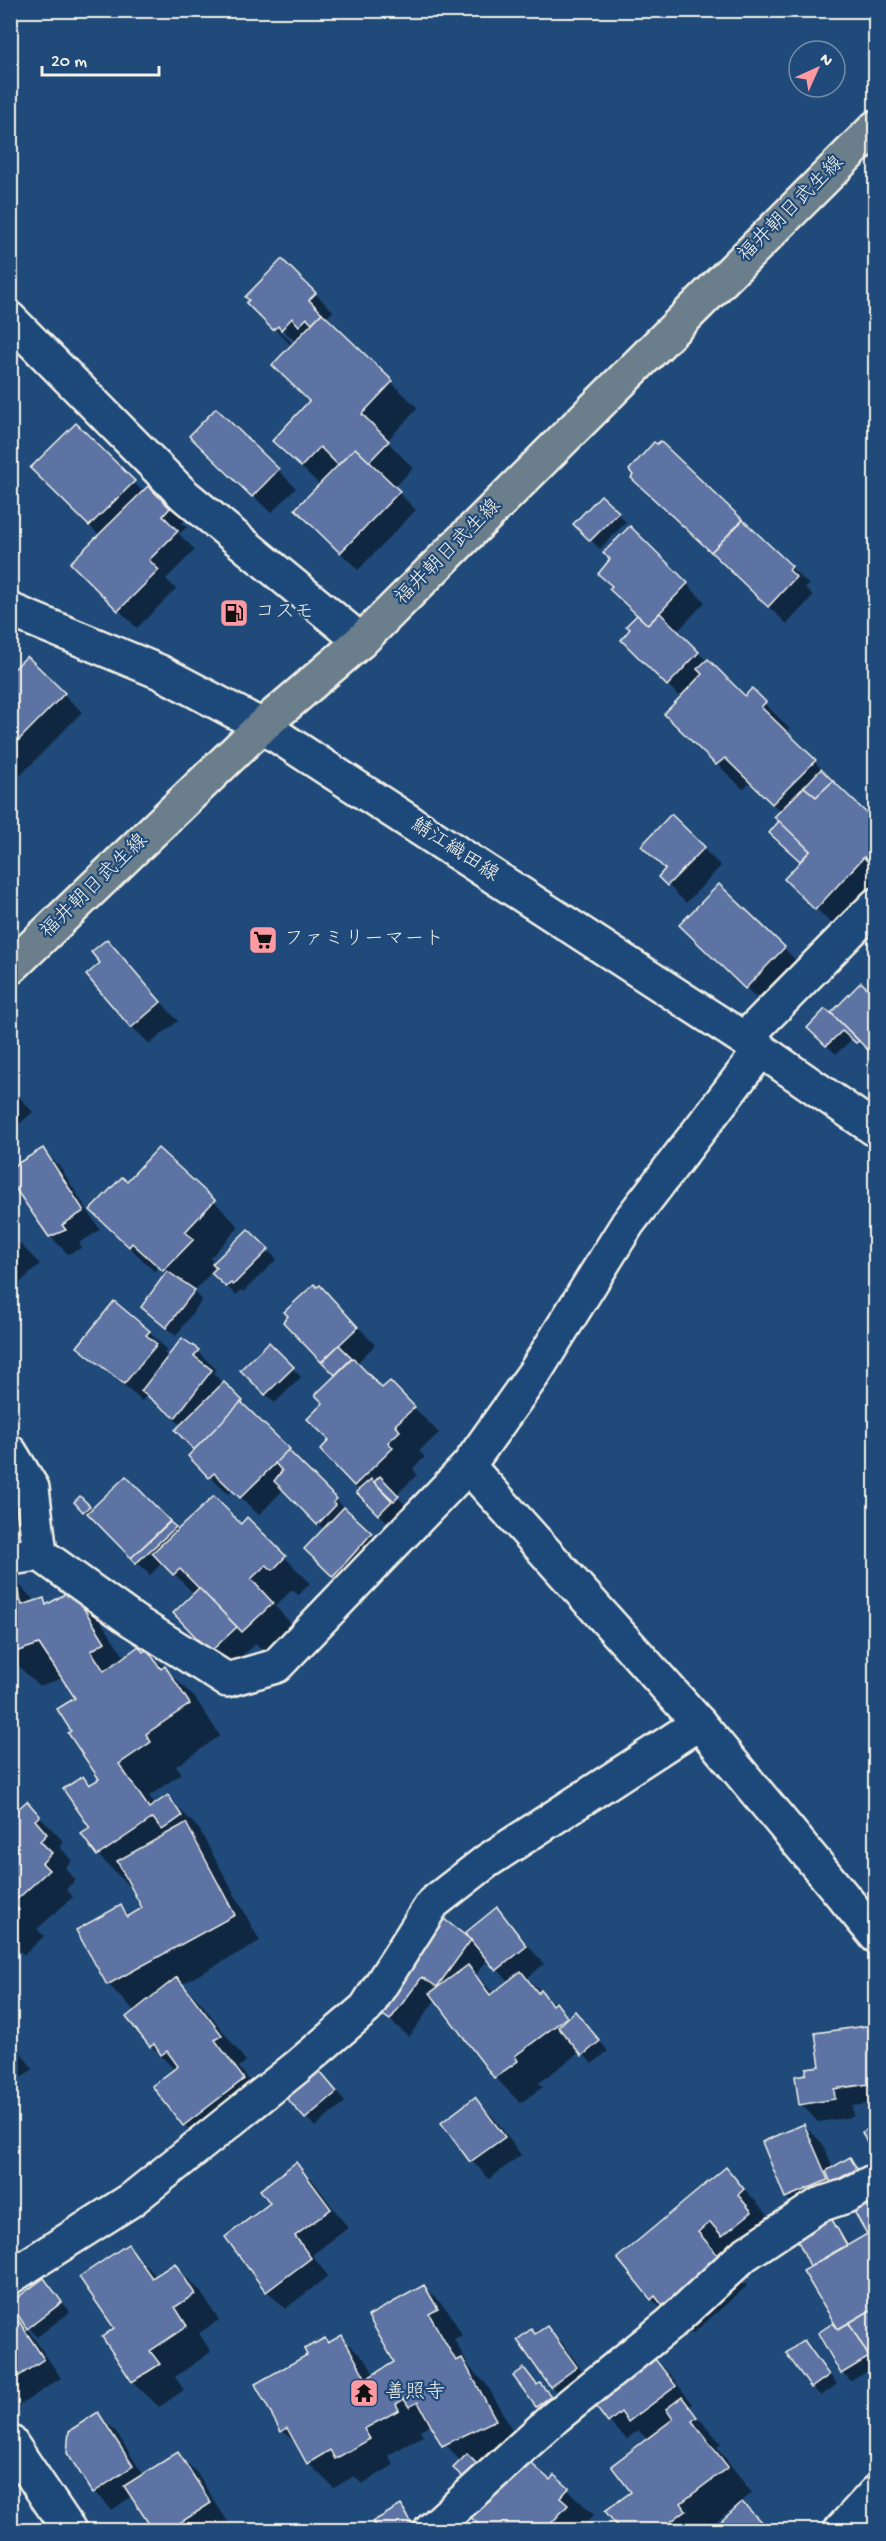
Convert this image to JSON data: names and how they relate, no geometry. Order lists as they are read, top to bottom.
{
  "streets": {
    "main road": ["福井朝日武生線"],
    "street": ["鯖江織田線"]
  },
  "crossings": [
    ["福井朝日武生線", "鯖江織田線"]
  ],
  "places": {
    "fuel station": ["コスモ"],
    "supermarket": ["ファミリーマート"],
    "temple": ["善照寺"]
  },
  "scale_bar": "20 m",
  "north": "top right"
}
